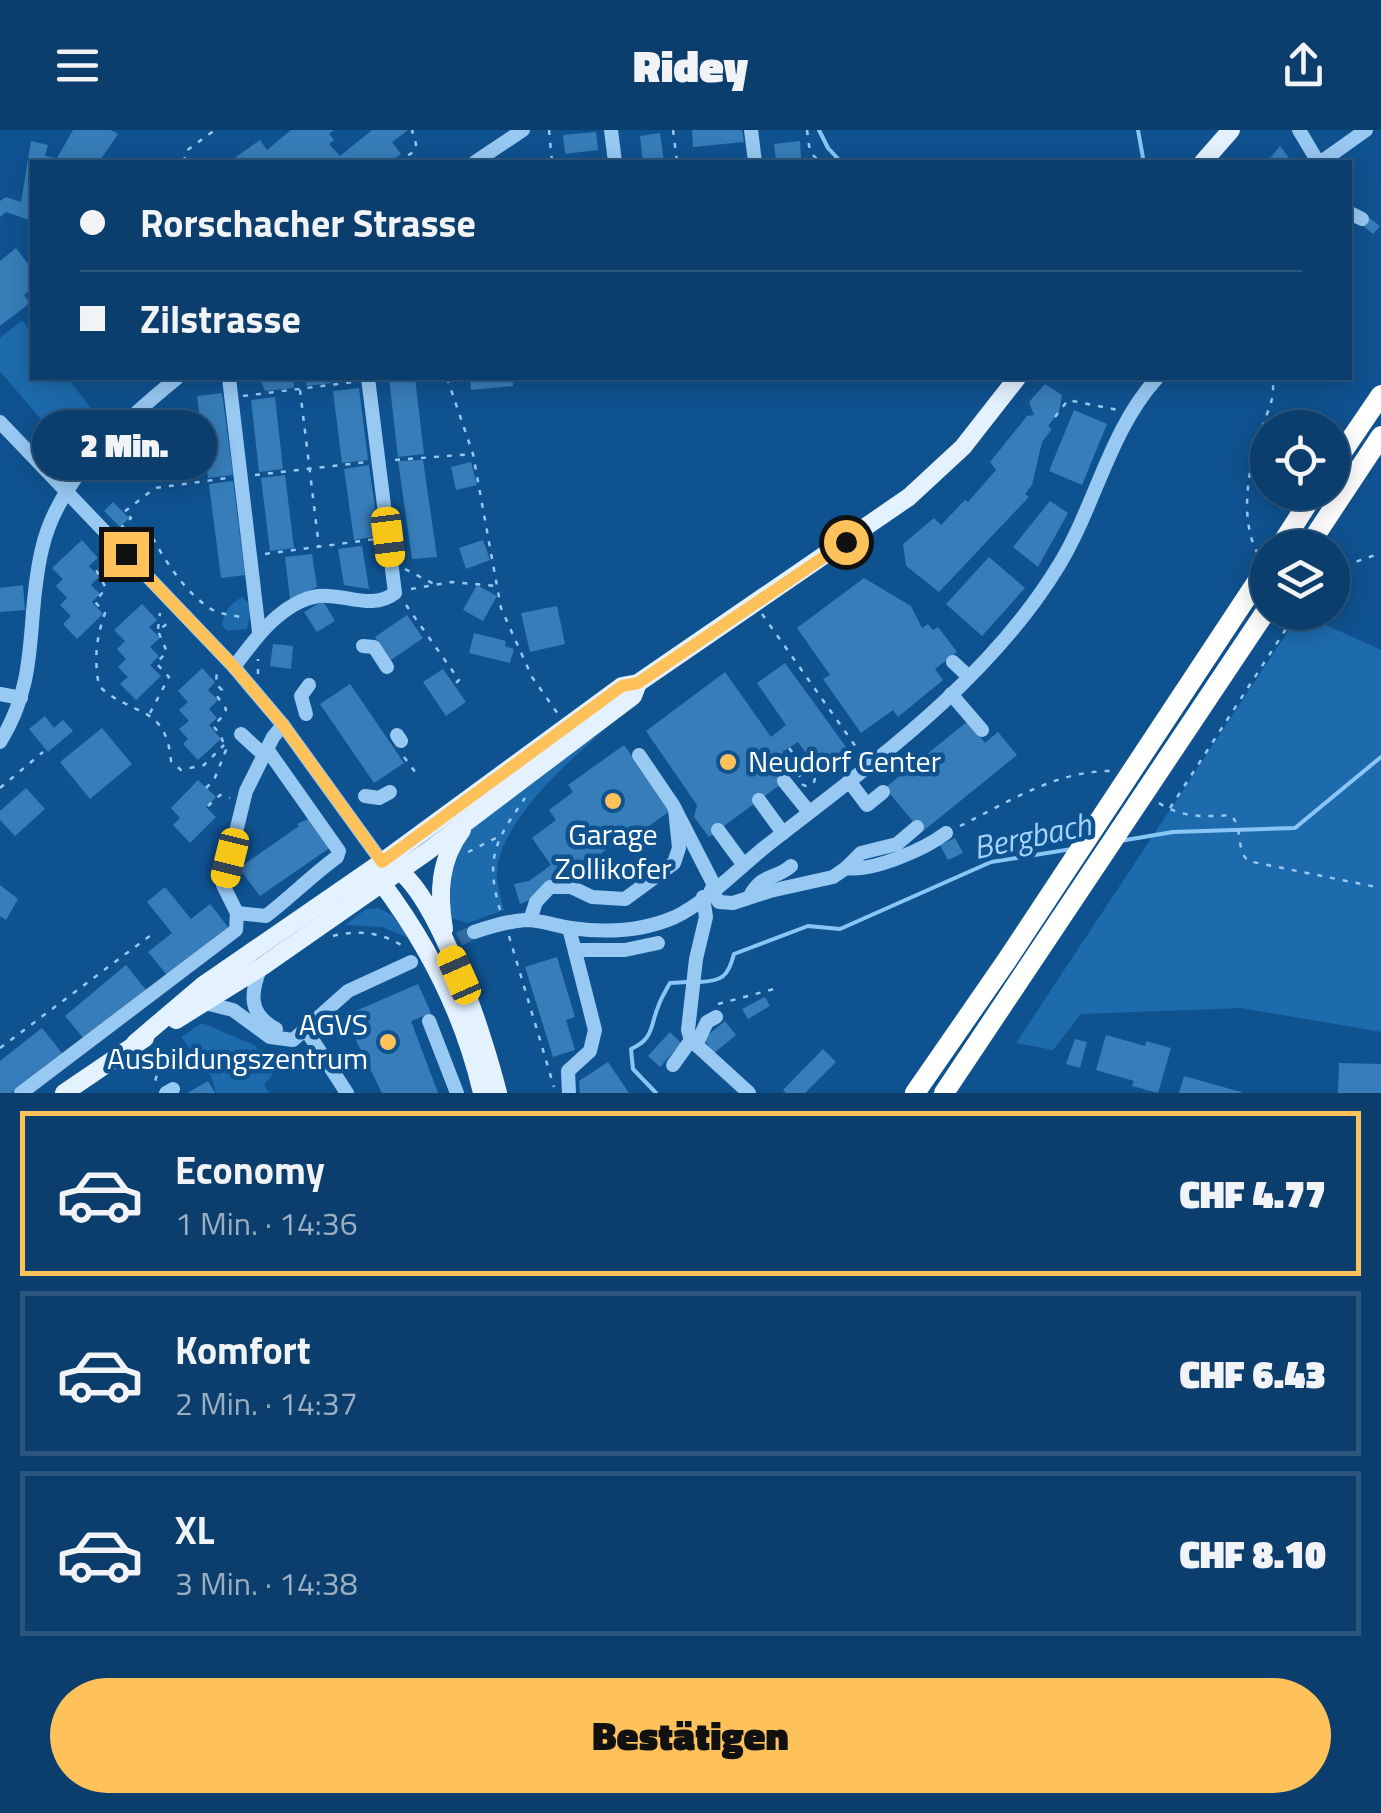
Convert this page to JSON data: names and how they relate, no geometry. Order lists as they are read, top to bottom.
{
  "water": ["Bergbach"],
  "places": ["Neudorf Center", "Garage Zollikofer", "AGVS Ausbildungszentrum"],
  "page": {
    "header": "Ridey",
    "banner": ["Rorschacher Strasse", "Zilstrasse"],
    "bubble": "2 Min.",
    "list": [
      {
        "name": "Economy",
        "note": "1 Min. · 14:36",
        "value": "CHF 4.77"
      },
      {
        "name": "Komfort",
        "note": "2 Min. · 14:37",
        "value": "CHF 6.43"
      },
      {
        "name": "XL",
        "note": "3 Min. · 14:38",
        "value": "CHF 8.10"
      }
    ],
    "buttons": "Bestätigen"
  }
}
